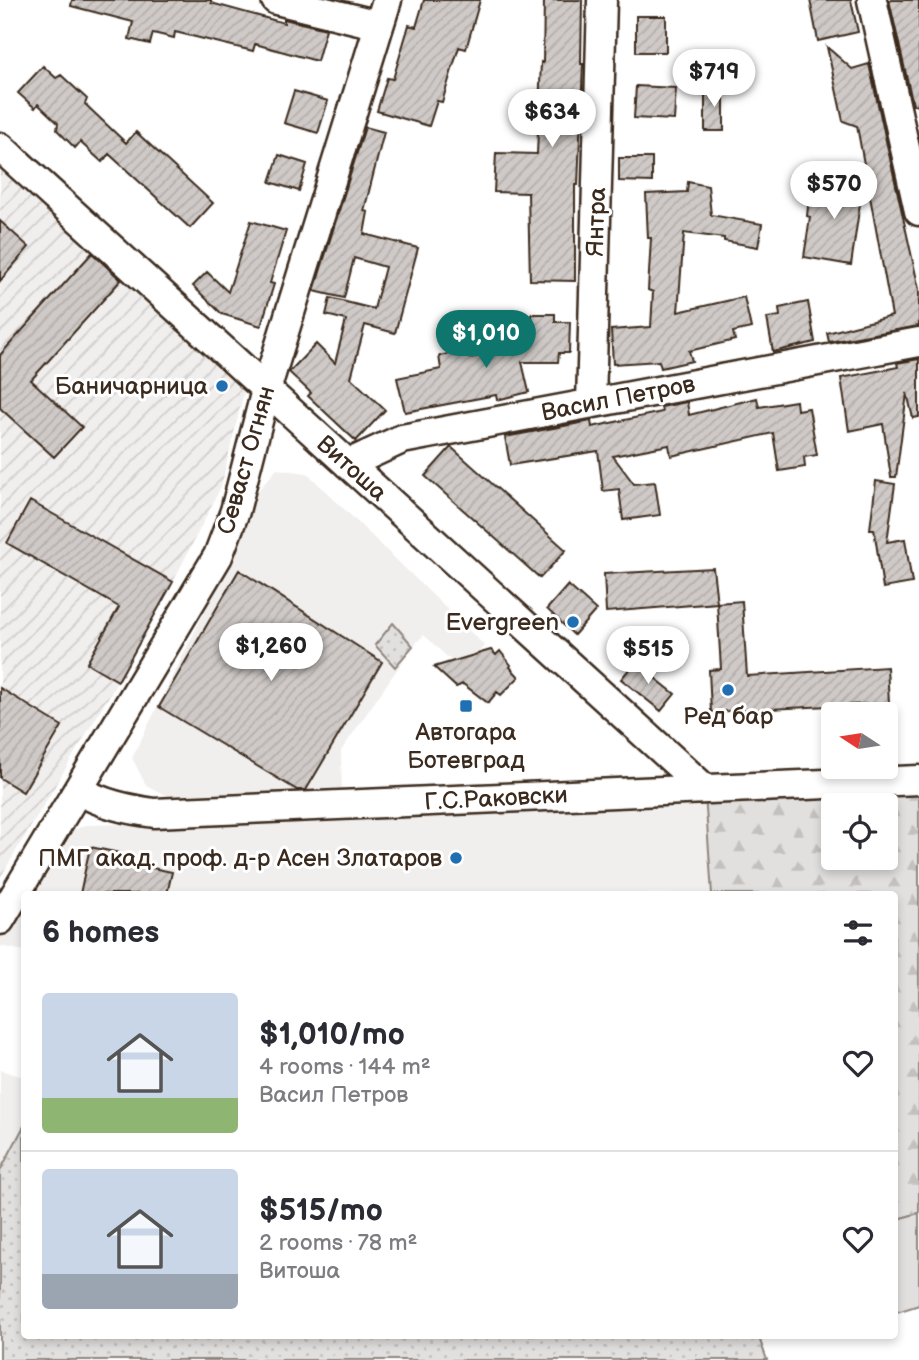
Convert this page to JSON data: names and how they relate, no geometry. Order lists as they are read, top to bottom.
{
  "streets": {
    "street": [
      "Янтра",
      "Васил Петров",
      "Севаст Огнян",
      "Витоша",
      "Г.С.Раковски"
    ]
  },
  "crossings": [
    ["Янтра", "Васил Петров"],
    ["Васил Петров", "Витоша"],
    ["Севаст Огнян", "Витоша"],
    ["Севаст Огнян", "Г.С.Раковски"],
    ["Витоша", "Г.С.Раковски"]
  ],
  "places": {
    "other": [
      "Баничарница",
      "Evergreen",
      "Ред бар",
      "ПМГ акад. проф. д-р Асен Златаров"
    ],
    "transit": ["Автогара Ботевград"]
  },
  "north": "left",
  "page": {
    "price": [
      "$719",
      "$634",
      "$570",
      "$1,010",
      "$1,260",
      "$515"
    ],
    "heading": "6 homes",
    "list": [
      {
        "name": "$1,010/mo",
        "note": "4 rooms · 144 m² · Васил Петров"
      },
      {
        "name": "$515/mo",
        "note": "2 rooms · 78 m² · Витоша"
      }
    ]
  }
}
